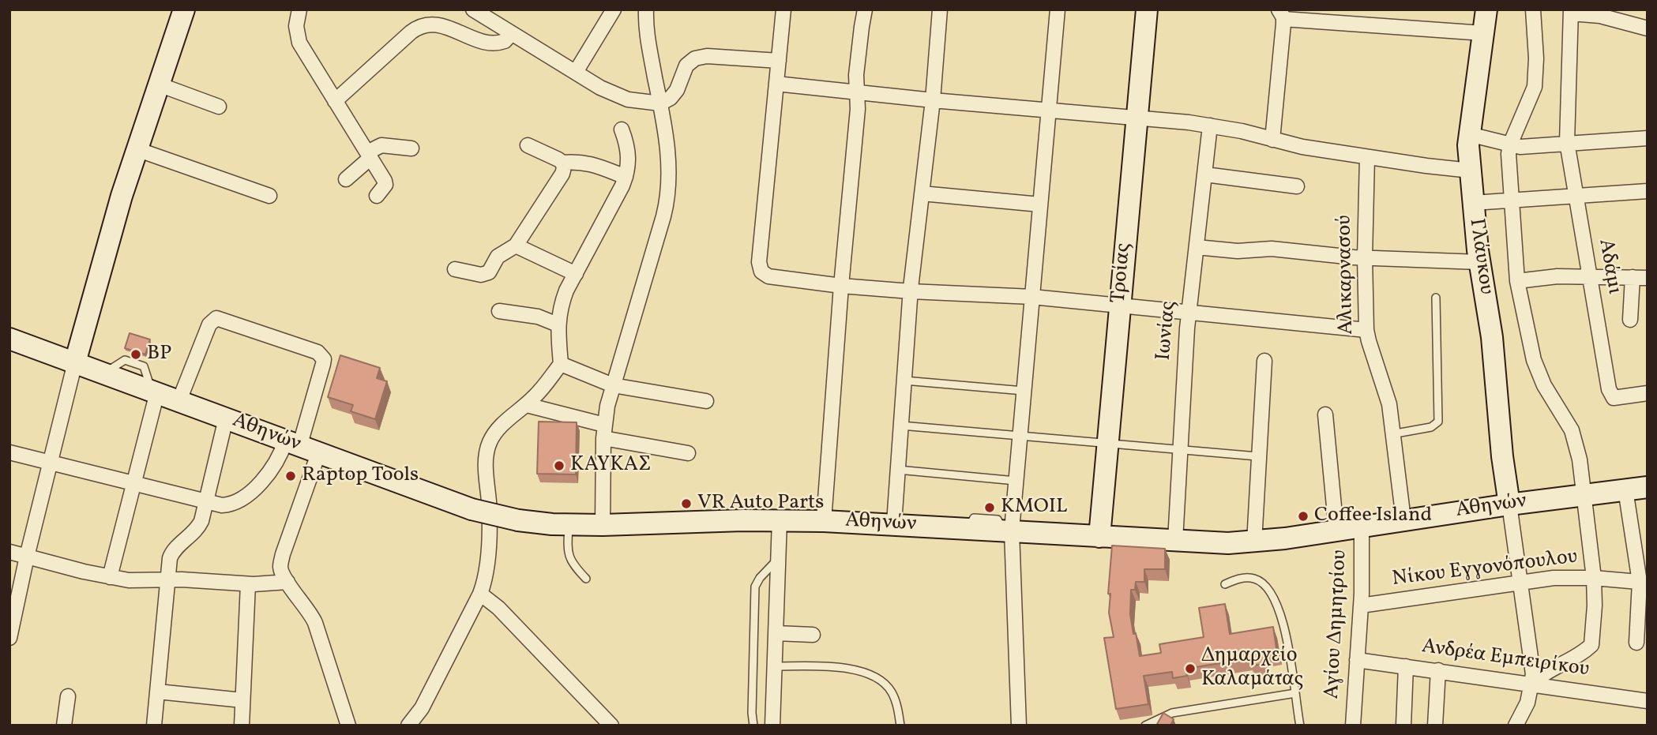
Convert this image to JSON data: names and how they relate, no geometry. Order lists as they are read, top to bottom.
{
  "streets": {
    "main road": ["Γλάυκου", "Τροίας", "Αθηνών"],
    "street": [
      "Αδάμι",
      "Αλικαρνασού",
      "Ιωνίας",
      "Νίκου Εγγονόπουλου",
      "Αγίου Δημητρίου",
      "Ανδρέα Εμπειρίκου"
    ]
  },
  "crossings": [
    ["Γλάυκου", "Αθηνών"],
    ["Τροίας", "Αθηνών"],
    ["Αλικαρνασού", "Αθηνών"],
    ["Ιωνίας", "Αθηνών"],
    ["Αθηνών", "Αγίου Δημητρίου"],
    ["Νίκου Εγγονόπουλου", "Αγίου Δημητρίου"],
    ["Αγίου Δημητρίου", "Ανδρέα Εμπειρίκου"]
  ],
  "places": [
    "BP",
    "ΚΑΥΚΑΣ",
    "Raptop Tools",
    "VR Auto Parts",
    "KMOIL",
    "Coffee Island",
    "Δημαρχείο Καλαμάτας"
  ]
}
